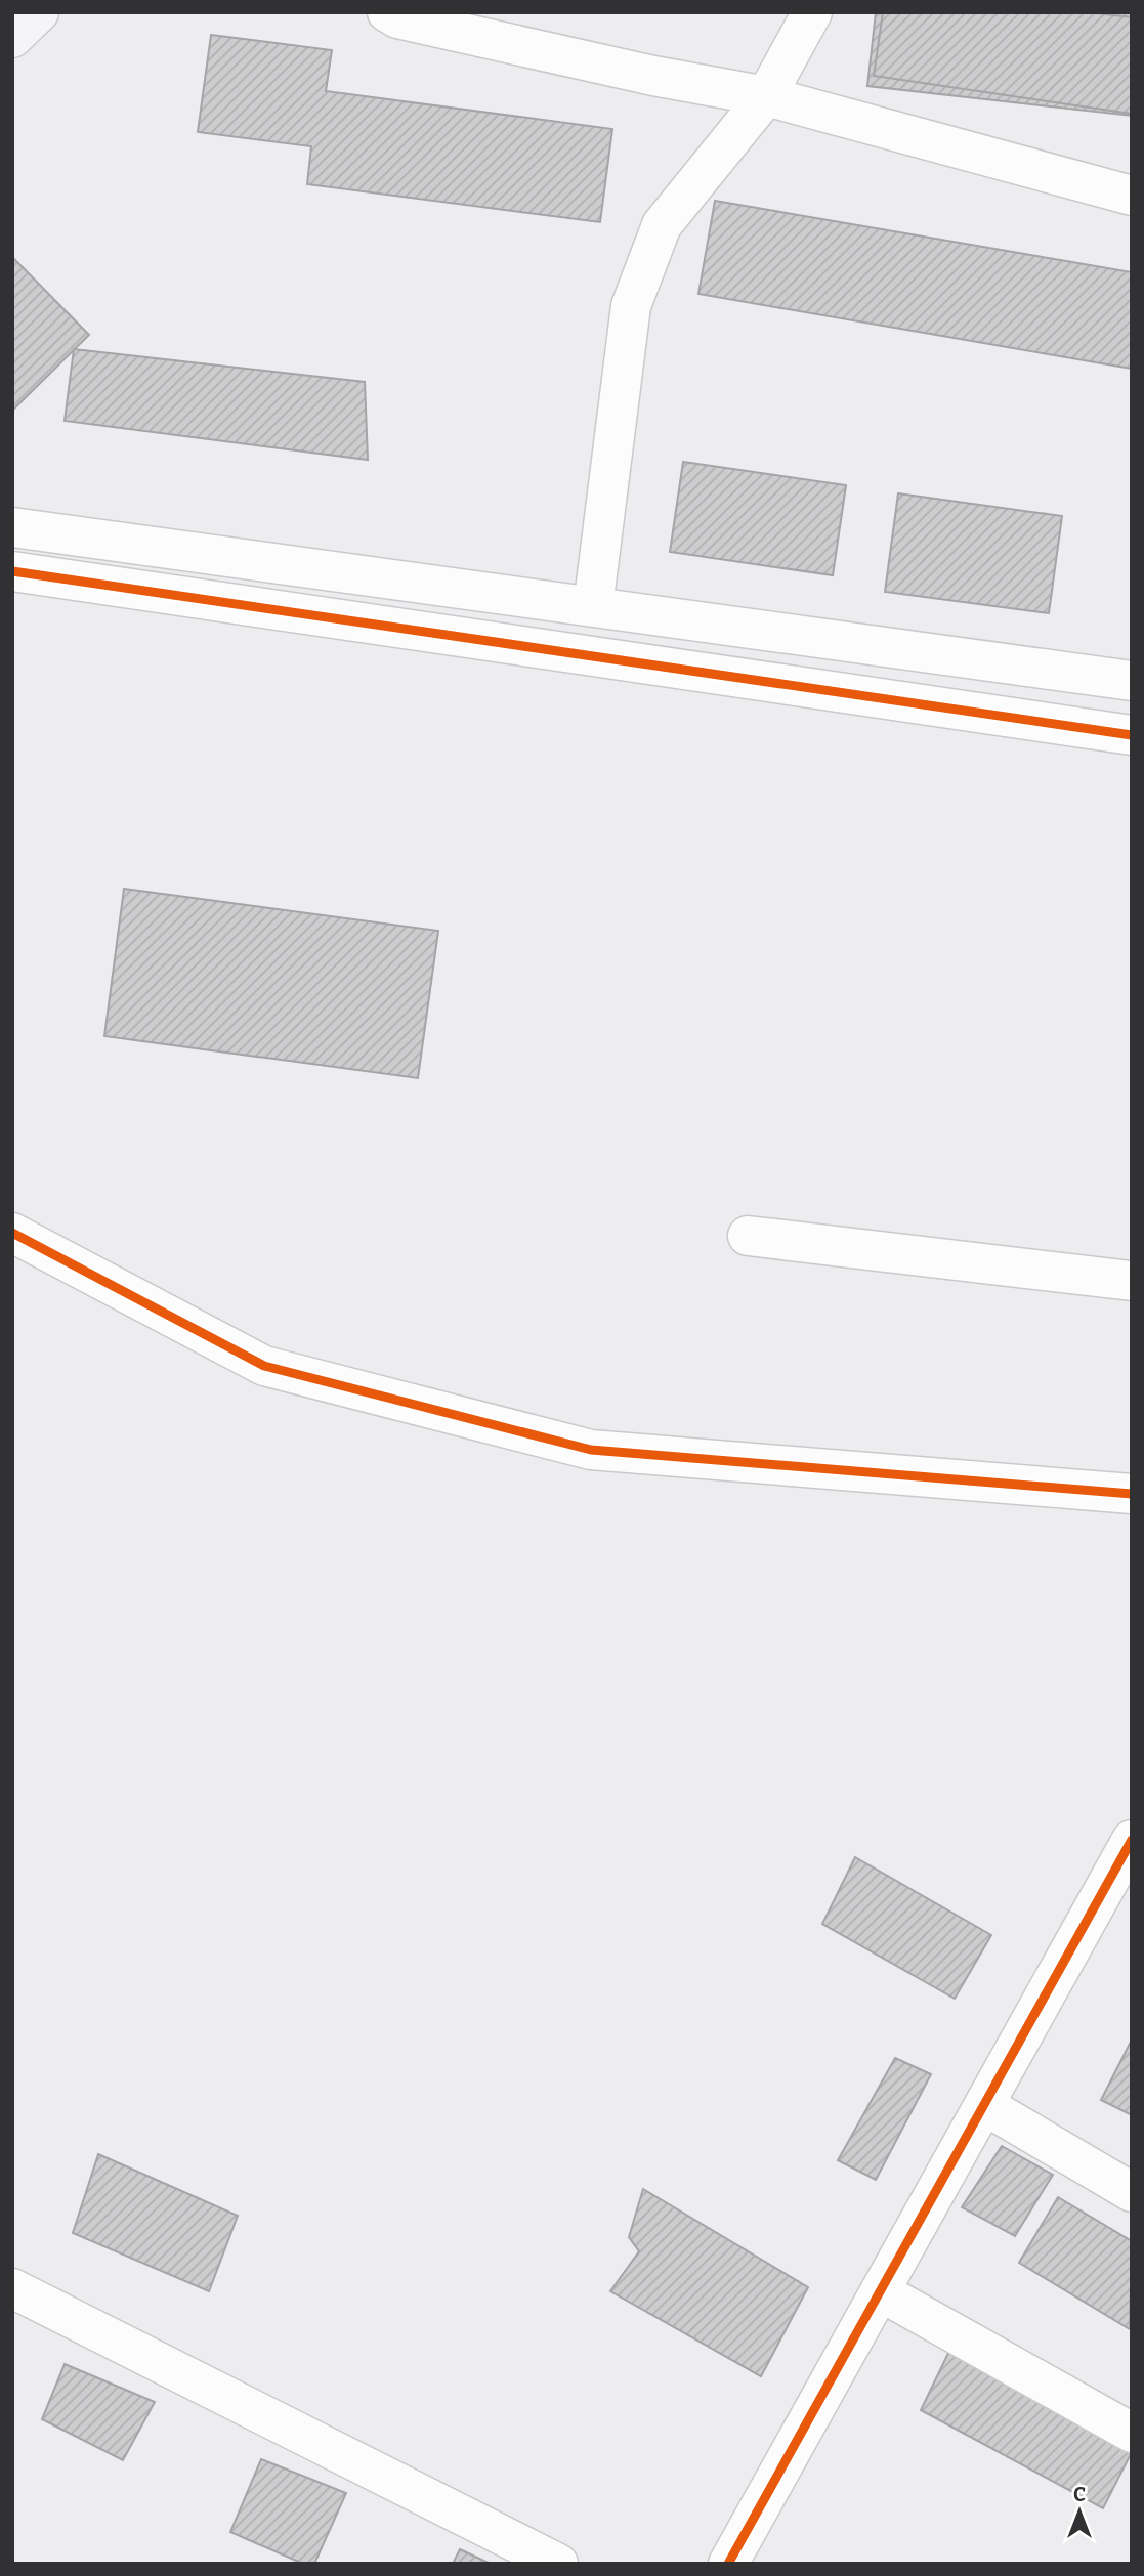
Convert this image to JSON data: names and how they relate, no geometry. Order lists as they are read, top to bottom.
{
  "north": "top"
}
